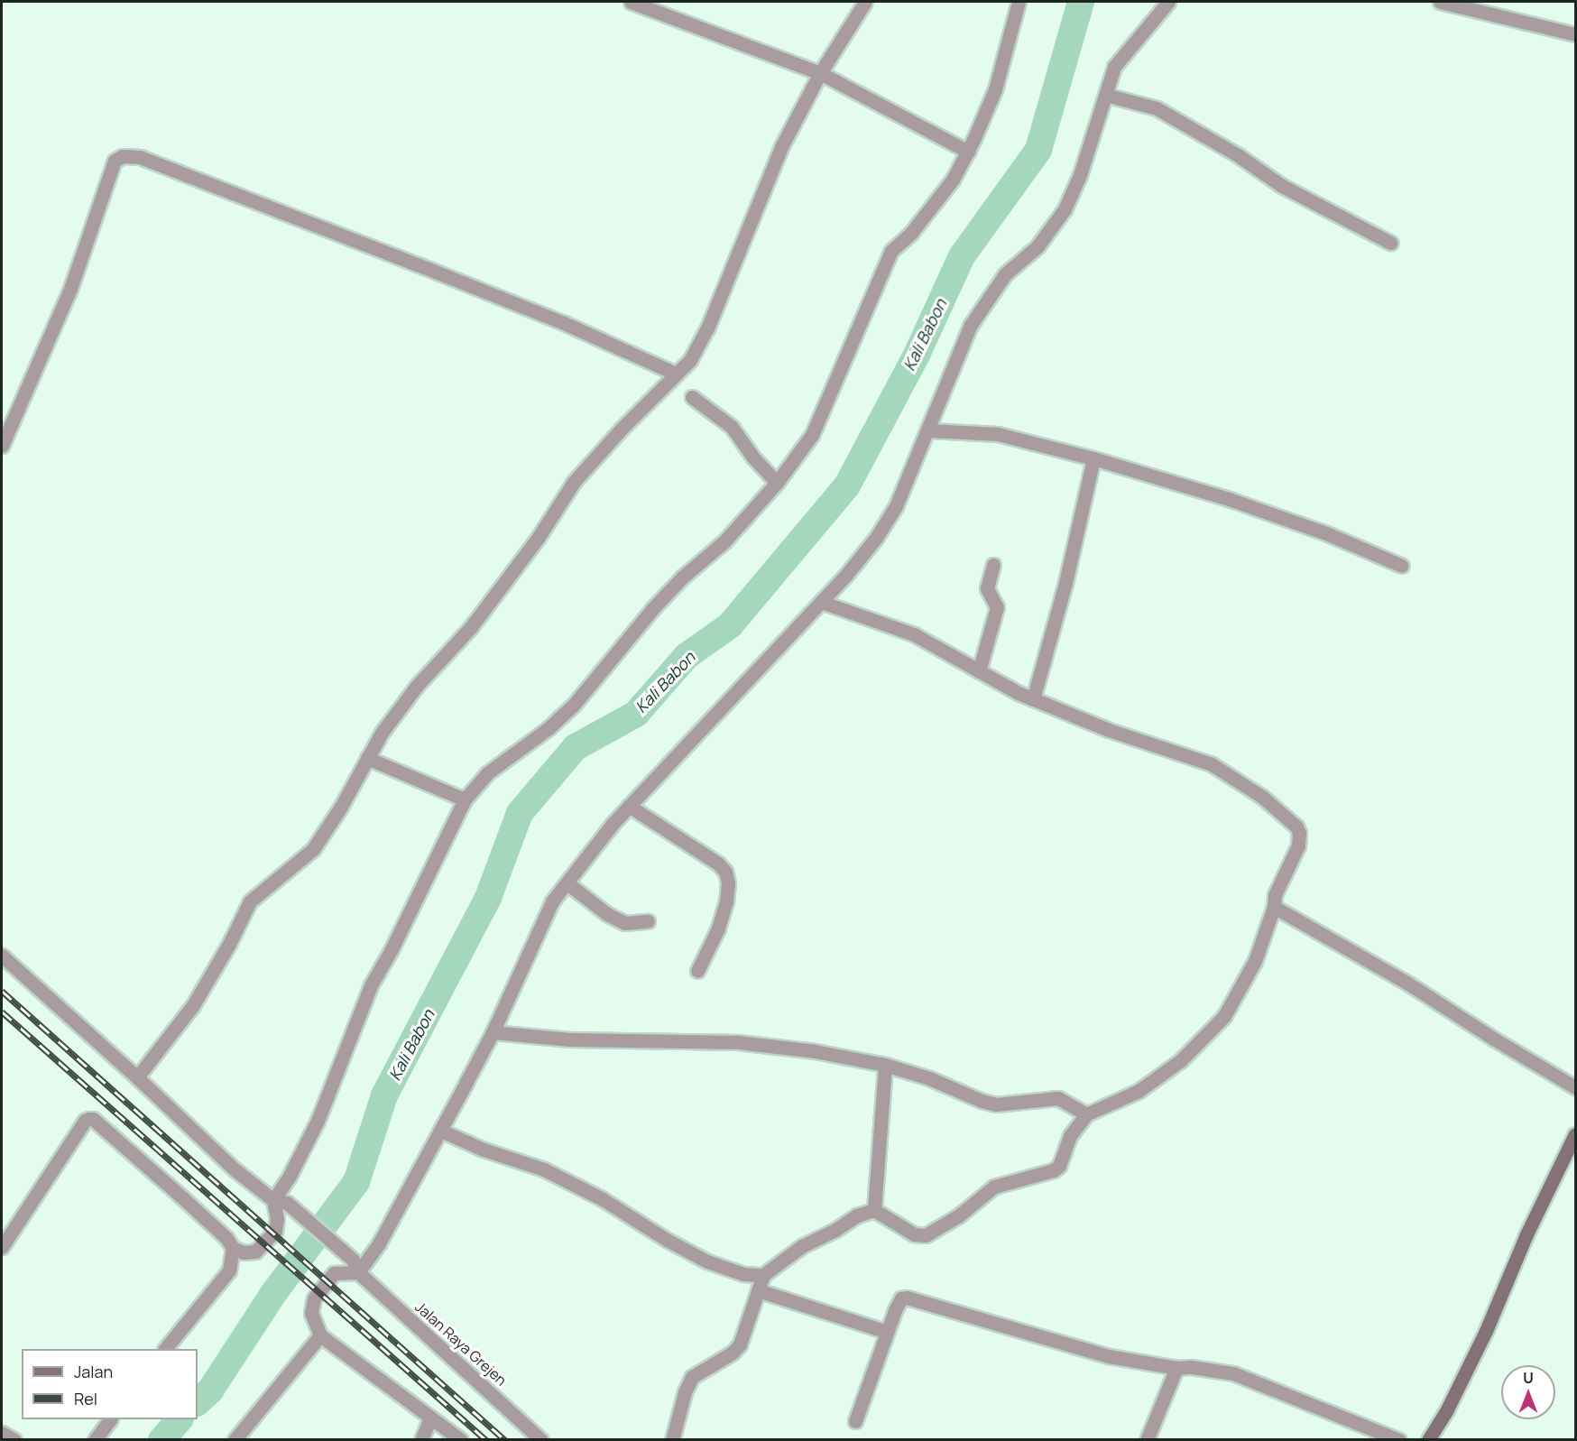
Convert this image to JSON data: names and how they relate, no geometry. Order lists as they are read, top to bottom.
{
  "streets": {
    "street": ["Jalan Raya Grejen"]
  },
  "water": ["Kali Babon"],
  "legend": ["Jalan", "Rel"],
  "north": "top"
}
